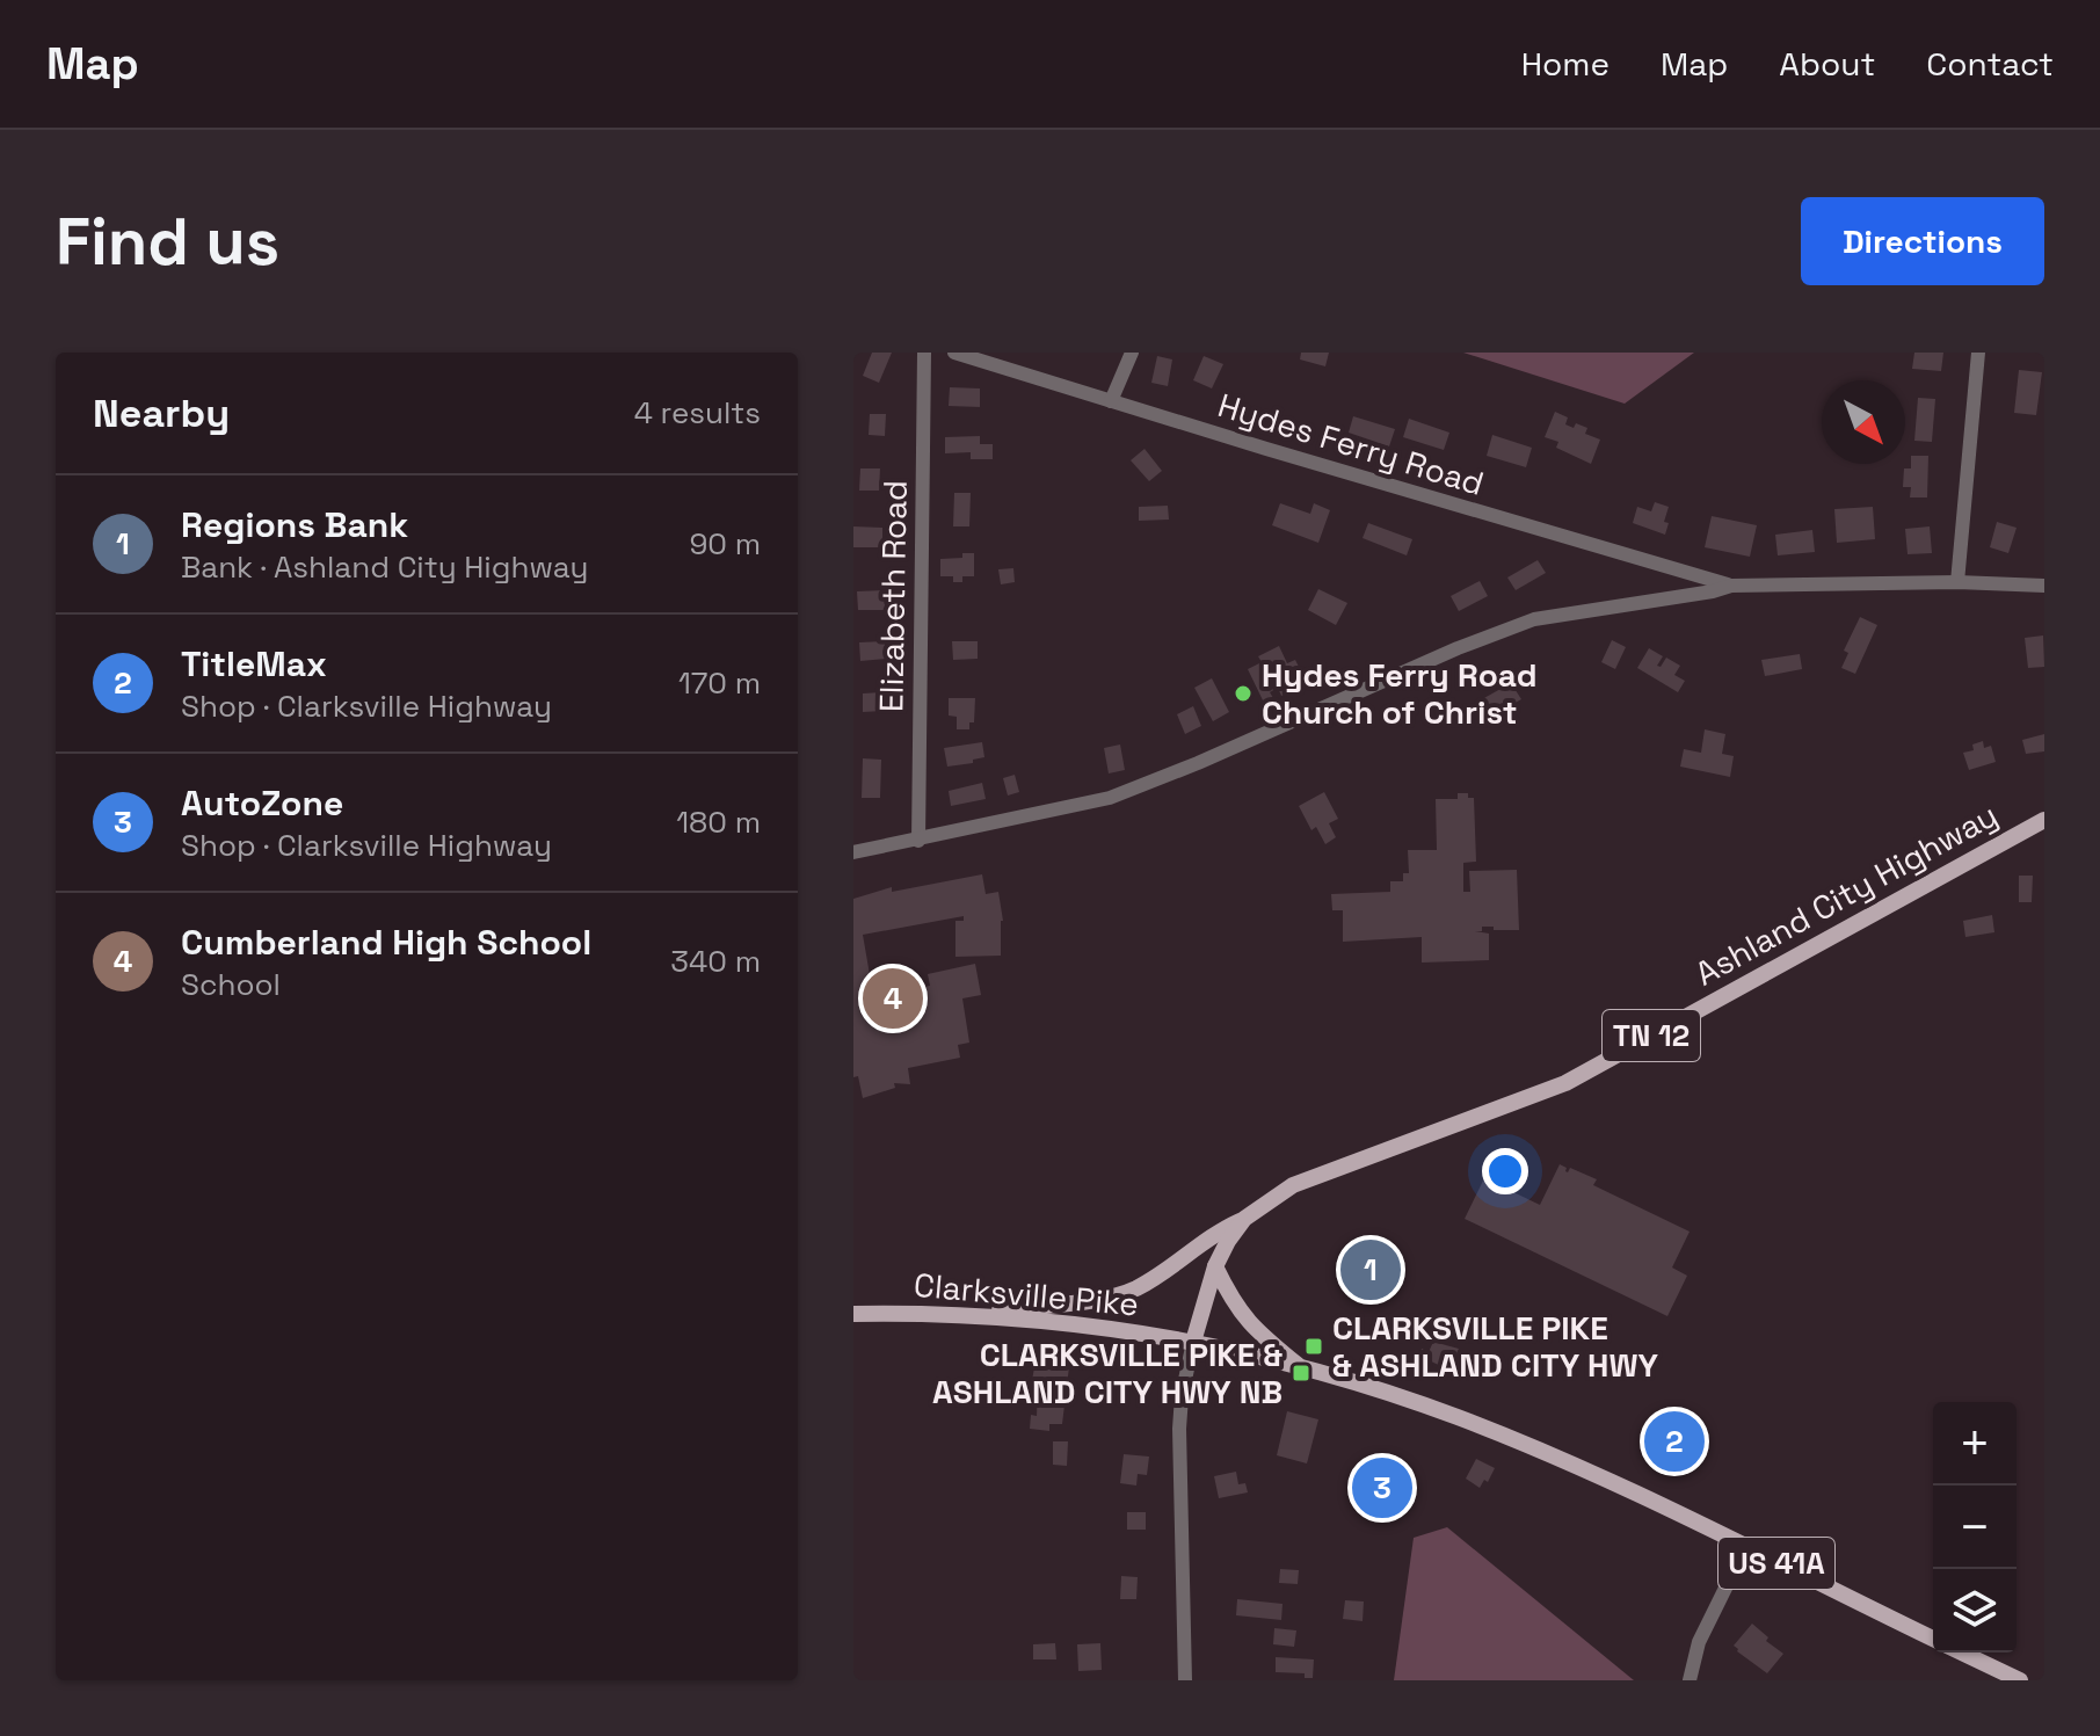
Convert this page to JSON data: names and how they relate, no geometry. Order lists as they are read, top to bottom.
{
  "streets": {
    "main road": [
      "Ashland City Highway",
      "TN 12",
      "Clarksville Pike",
      "US 41A"
    ],
    "street": ["Hydes Ferry Road", "Elizabeth Road"]
  },
  "crossings": [
    ["Ashland City Highway", "Clarksville Pike"],
    ["Ashland City Highway", "US 41A"],
    ["Clarksville Pike", "US 41A"]
  ],
  "places": {
    "other": ["Hydes Ferry Road Church of Christ"],
    "transit": ["CLARKSVILLE PIKE & ASHLAND CITY HWY", "CLARKSVILLE PIKE & ASHLAND CITY HWY NB"]
  },
  "north": "bottom right",
  "page": {
    "header": "Map",
    "nav": [
      "Home",
      "Map",
      "About",
      "Contact"
    ],
    "buttons": "Directions",
    "title": "Find us",
    "heading": ["Nearby", "4 results"],
    "list": [
      {
        "mark": "1",
        "name": "Regions Bank",
        "note": "Bank · Ashland City Highway",
        "value": "90 m"
      },
      {
        "mark": "2",
        "name": "TitleMax",
        "note": "Shop · Clarksville Highway",
        "value": "170 m"
      },
      {
        "mark": "3",
        "name": "AutoZone",
        "note": "Shop · Clarksville Highway",
        "value": "180 m"
      },
      {
        "mark": "4",
        "name": "Cumberland High School",
        "note": "School",
        "value": "340 m"
      }
    ],
    "pins": [
      "4",
      "1",
      "2",
      "3"
    ],
    "map_buttons": ["+", "−"]
  }
}
